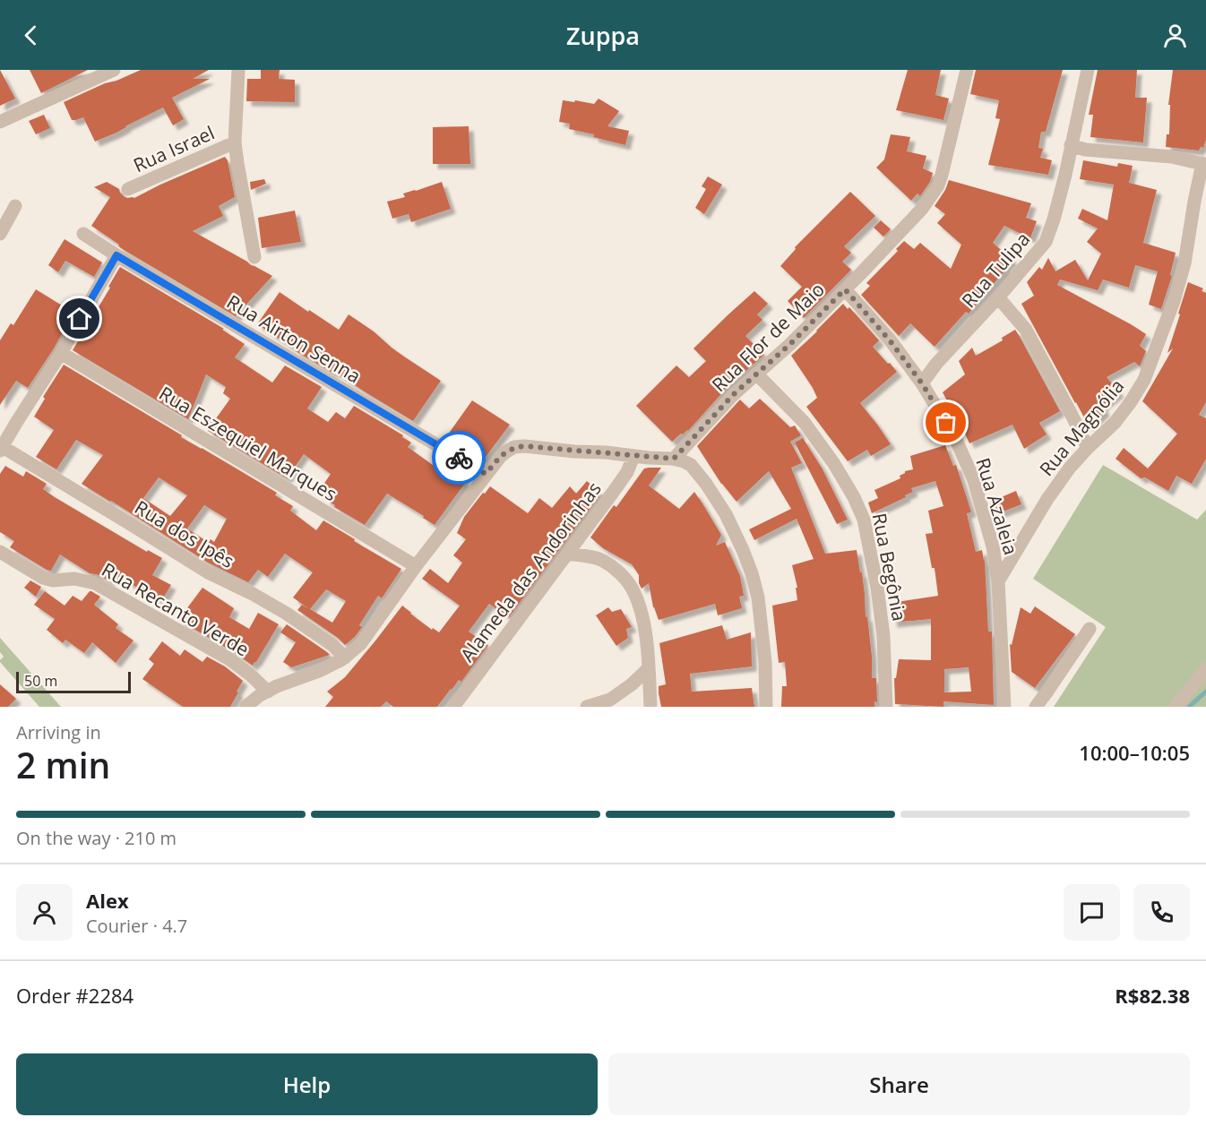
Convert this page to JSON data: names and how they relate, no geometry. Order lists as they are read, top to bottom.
{
  "streets": {
    "street": [
      "Rua Israel",
      "Rua Tulipa",
      "Rua Flor de Maio",
      "Rua Airton Senna",
      "Rua Magnólia",
      "Rua Eszequiel Marques",
      "Rua Azaleia",
      "Rua dos Ipês",
      "Rua Begônia",
      "Alameda das Andorinhas",
      "Rua Recanto Verde"
    ]
  },
  "crossings": [
    ["Rua Tulipa", "Rua Azaleia"],
    ["Rua Flor de Maio", "Rua Azaleia"],
    ["Rua Flor de Maio", "Rua Begônia"],
    ["Rua Magnólia", "Rua Azaleia"]
  ],
  "scale_bar": "50 m",
  "page": {
    "header": "Zuppa",
    "scale": "50 m",
    "heading": ["2 min", "Arriving in", "10:00–10:05"],
    "panel": [
      "Alex",
      "Courier · 4.7",
      "Order #2284",
      "R$82.38"
    ],
    "bar": "On the way · 210 m",
    "buttons": ["Help", "Share"]
  }
}
